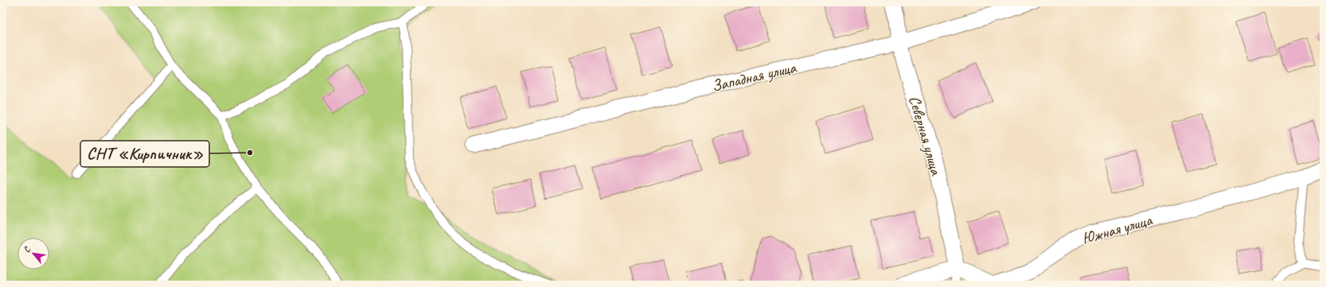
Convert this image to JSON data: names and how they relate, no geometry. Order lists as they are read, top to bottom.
{
  "streets": {
    "street": ["Западная улица", "Северная улица", "Южная улица"]
  },
  "crossings": [
    ["Западная улица", "Северная улица"],
    ["Северная улица", "Южная улица"]
  ],
  "places": ["СНТ «Кирпичник»"],
  "north": "top left"
}
